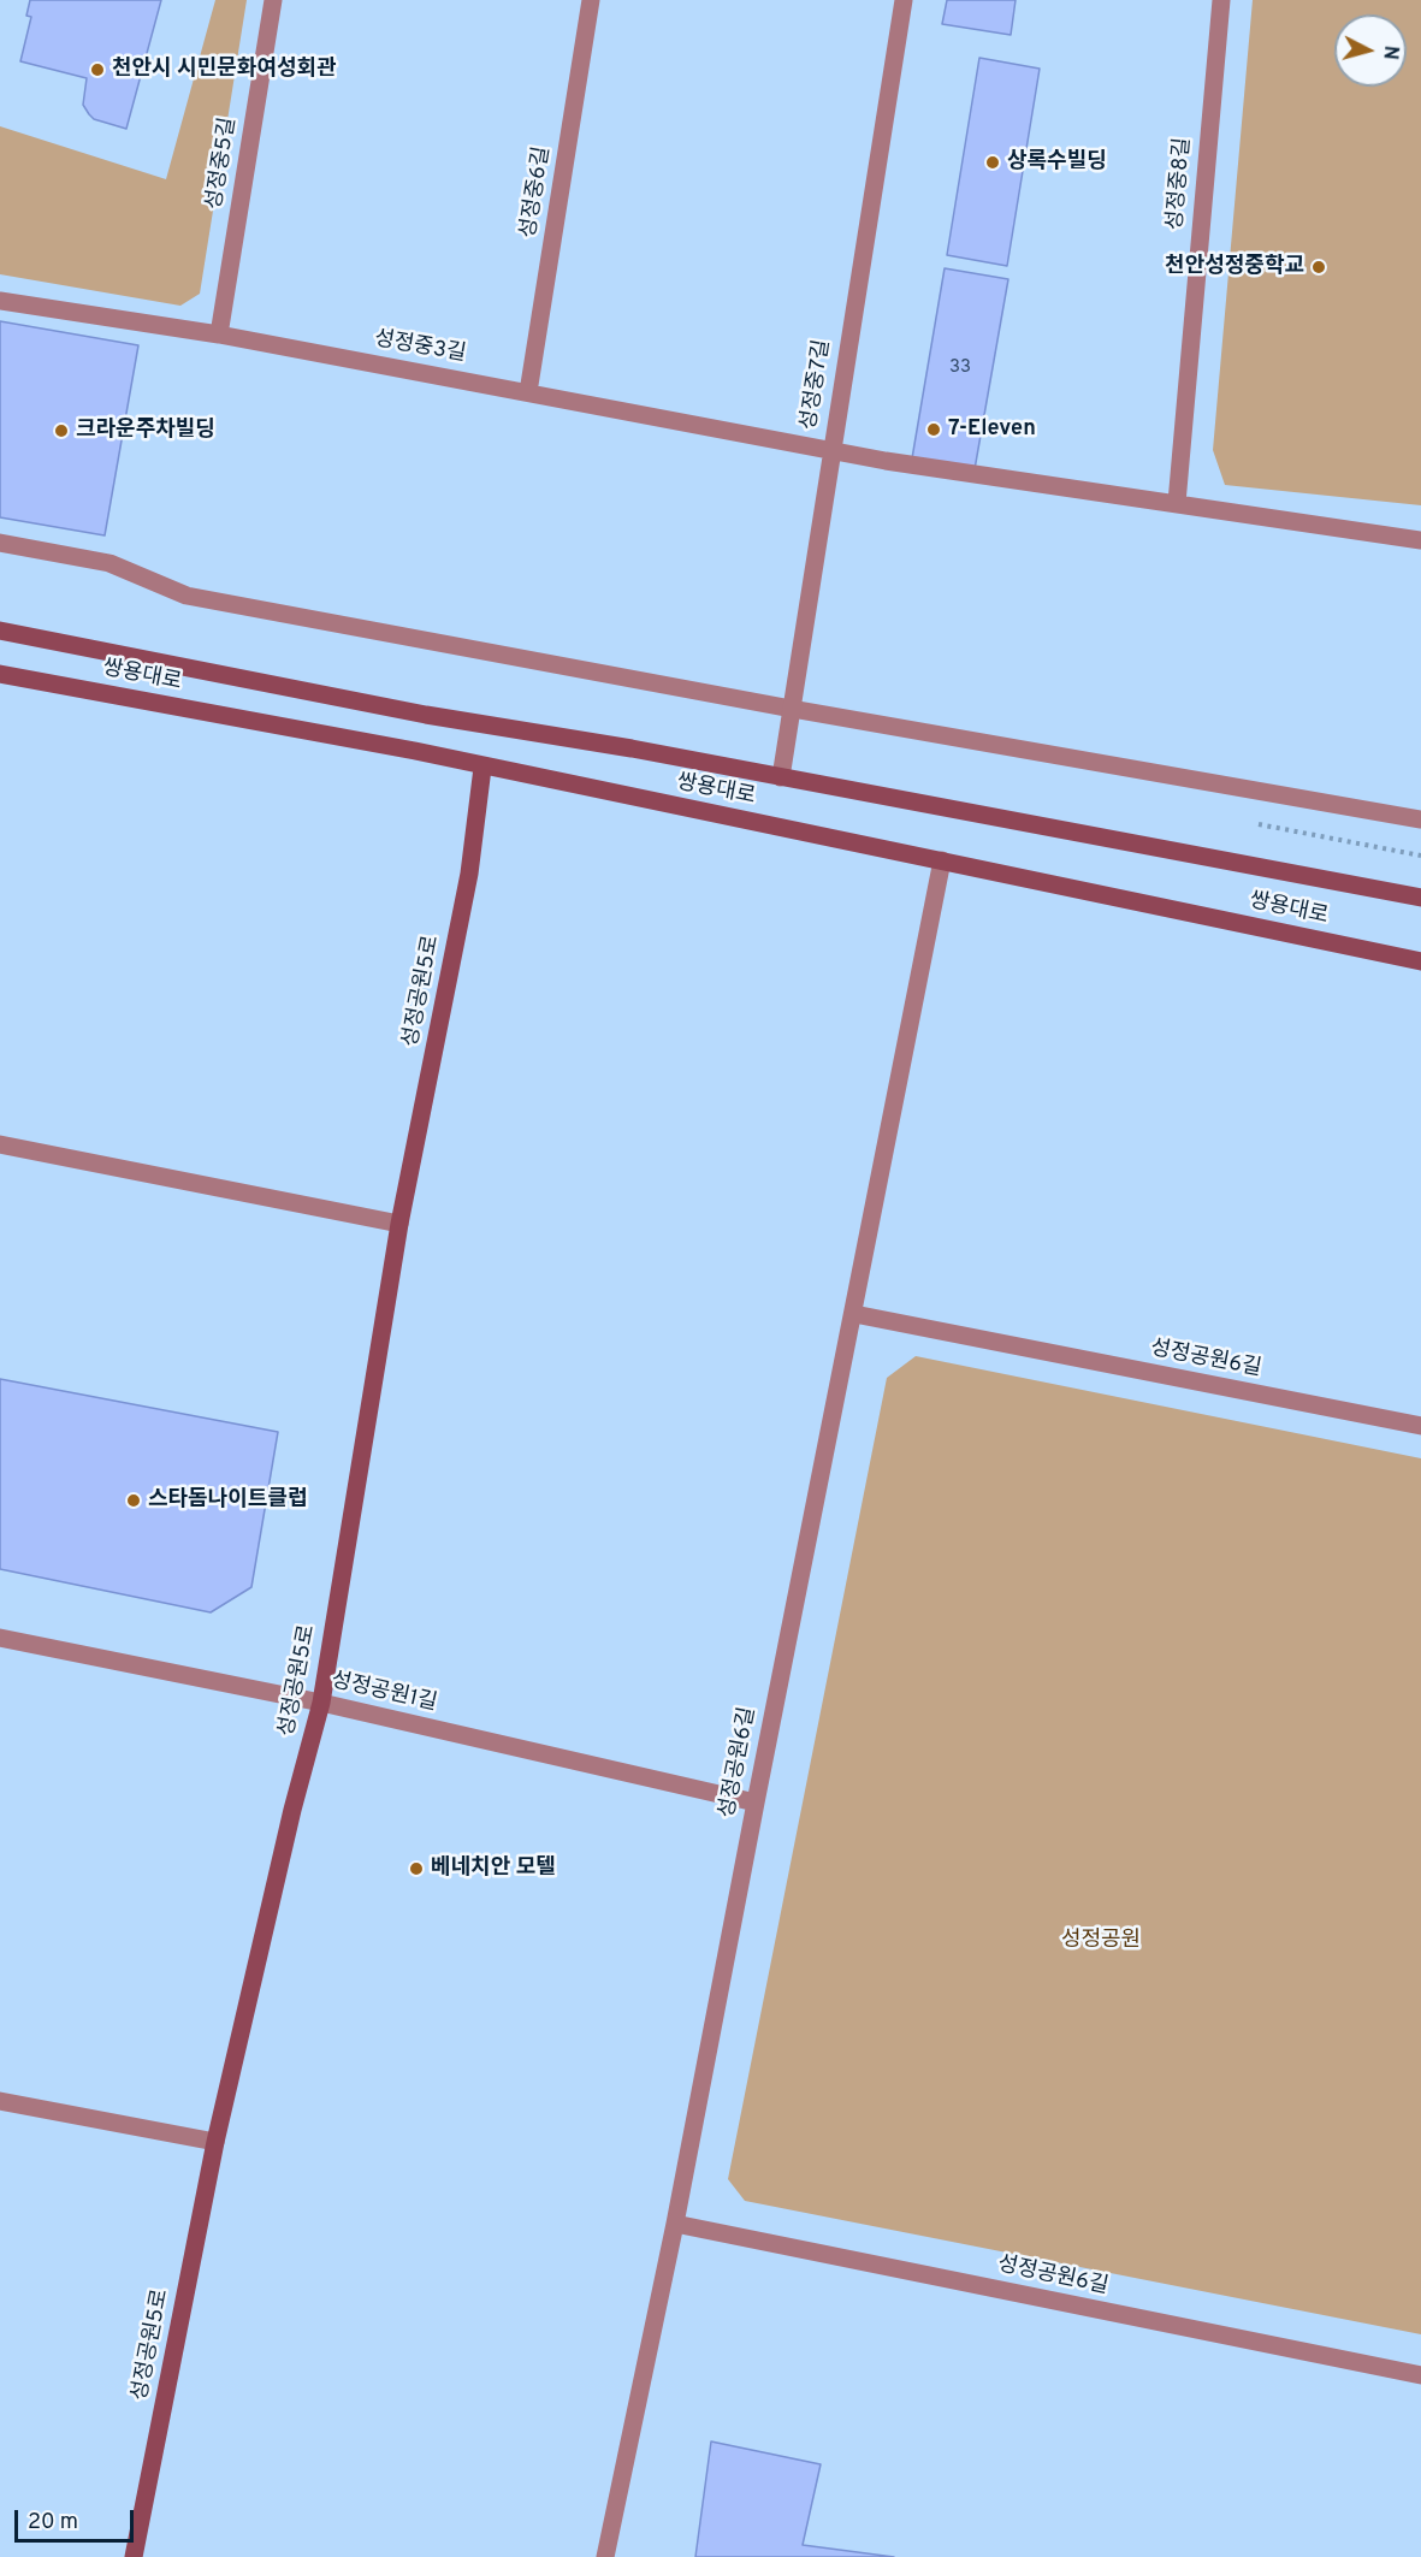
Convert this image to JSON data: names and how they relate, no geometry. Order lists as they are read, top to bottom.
{
  "streets": {
    "main road": ["쌍용대로", "성정공원5로"],
    "street": [
      "성정중5길",
      "성정중8길",
      "성정중6길",
      "성정중3길",
      "성정중7길",
      "성정공원6길",
      "성정공원1길"
    ]
  },
  "crossings": [
    ["성정중5길", "성정중3길"],
    ["성정중8길", "성정중3길"],
    ["성정중6길", "성정중3길"],
    ["성정중3길", "성정중7길"],
    ["성정중7길", "쌍용대로"],
    ["쌍용대로", "성정공원5로"],
    ["쌍용대로", "성정공원6길"],
    ["성정공원5로", "성정공원1길"],
    ["성정공원6길", "성정공원1길"]
  ],
  "parks": ["성정공원"],
  "places": [
    "천안시 시민문화여성회관",
    "상록수빌딩",
    "천안성정중학교",
    "7-Eleven",
    "크라운주차빌딩",
    "스타돔나이트클럽",
    "베네치안 모텔"
  ],
  "house_numbers": ["33"],
  "scale_bar": "20 m",
  "north": "right"
}
